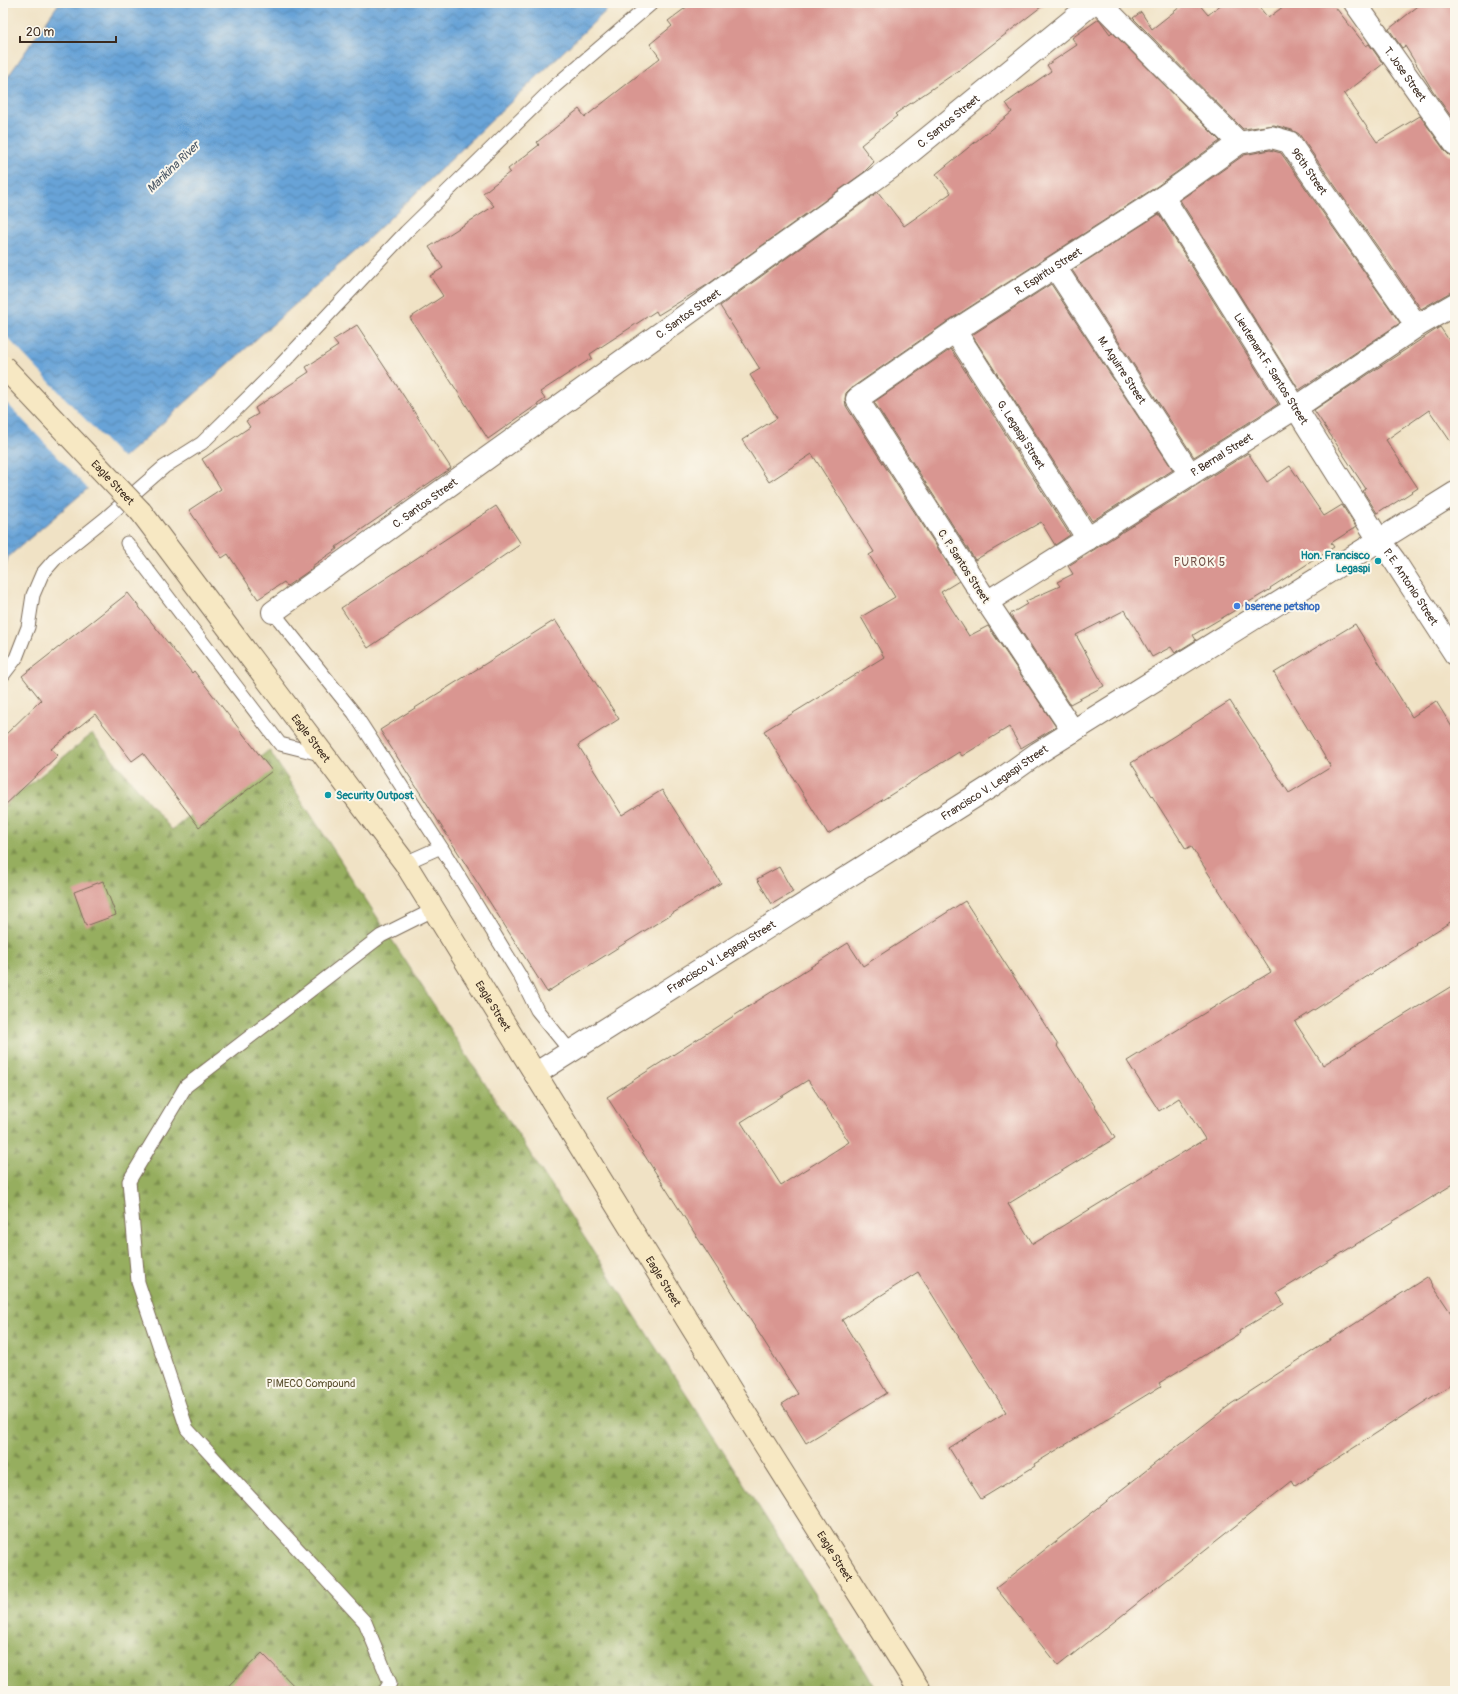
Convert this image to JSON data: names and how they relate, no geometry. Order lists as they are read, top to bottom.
{
  "streets": {
    "main road": ["Eagle Street"],
    "street": [
      "T. Jose Street",
      "C. Santos Street",
      "96th Street",
      "R. Espiritu Street",
      "Lieutenant F. Santos Street",
      "M. Aguirre Street",
      "G. Legaspi Street",
      "P. Bernal Street",
      "C. P. Santos Street",
      "P. E. Antonio Street",
      "Francisco V. Legaspi Street"
    ]
  },
  "crossings": [
    ["96th Street", "R. Espiritu Street"],
    ["96th Street", "P. Bernal Street"],
    ["R. Espiritu Street", "Lieutenant F. Santos Street"],
    ["R. Espiritu Street", "M. Aguirre Street"],
    ["R. Espiritu Street", "G. Legaspi Street"],
    ["R. Espiritu Street", "C. P. Santos Street"],
    ["Lieutenant F. Santos Street", "P. Bernal Street"],
    ["Lieutenant F. Santos Street", "P. E. Antonio Street"],
    ["Lieutenant F. Santos Street", "Francisco V. Legaspi Street"],
    ["M. Aguirre Street", "P. Bernal Street"],
    ["G. Legaspi Street", "P. Bernal Street"],
    ["P. Bernal Street", "C. P. Santos Street"],
    ["Eagle Street", "Francisco V. Legaspi Street"],
    ["C. P. Santos Street", "Francisco V. Legaspi Street"],
    ["P. E. Antonio Street", "Francisco V. Legaspi Street"]
  ],
  "districts": ["PUROK 5"],
  "water": ["Marikina River"],
  "parks": ["PIMECO Compound"],
  "places": ["Hon. Francisco Legaspi", "bserene petshop", "Security Outpost"],
  "scale_bar": "20 m"
}
